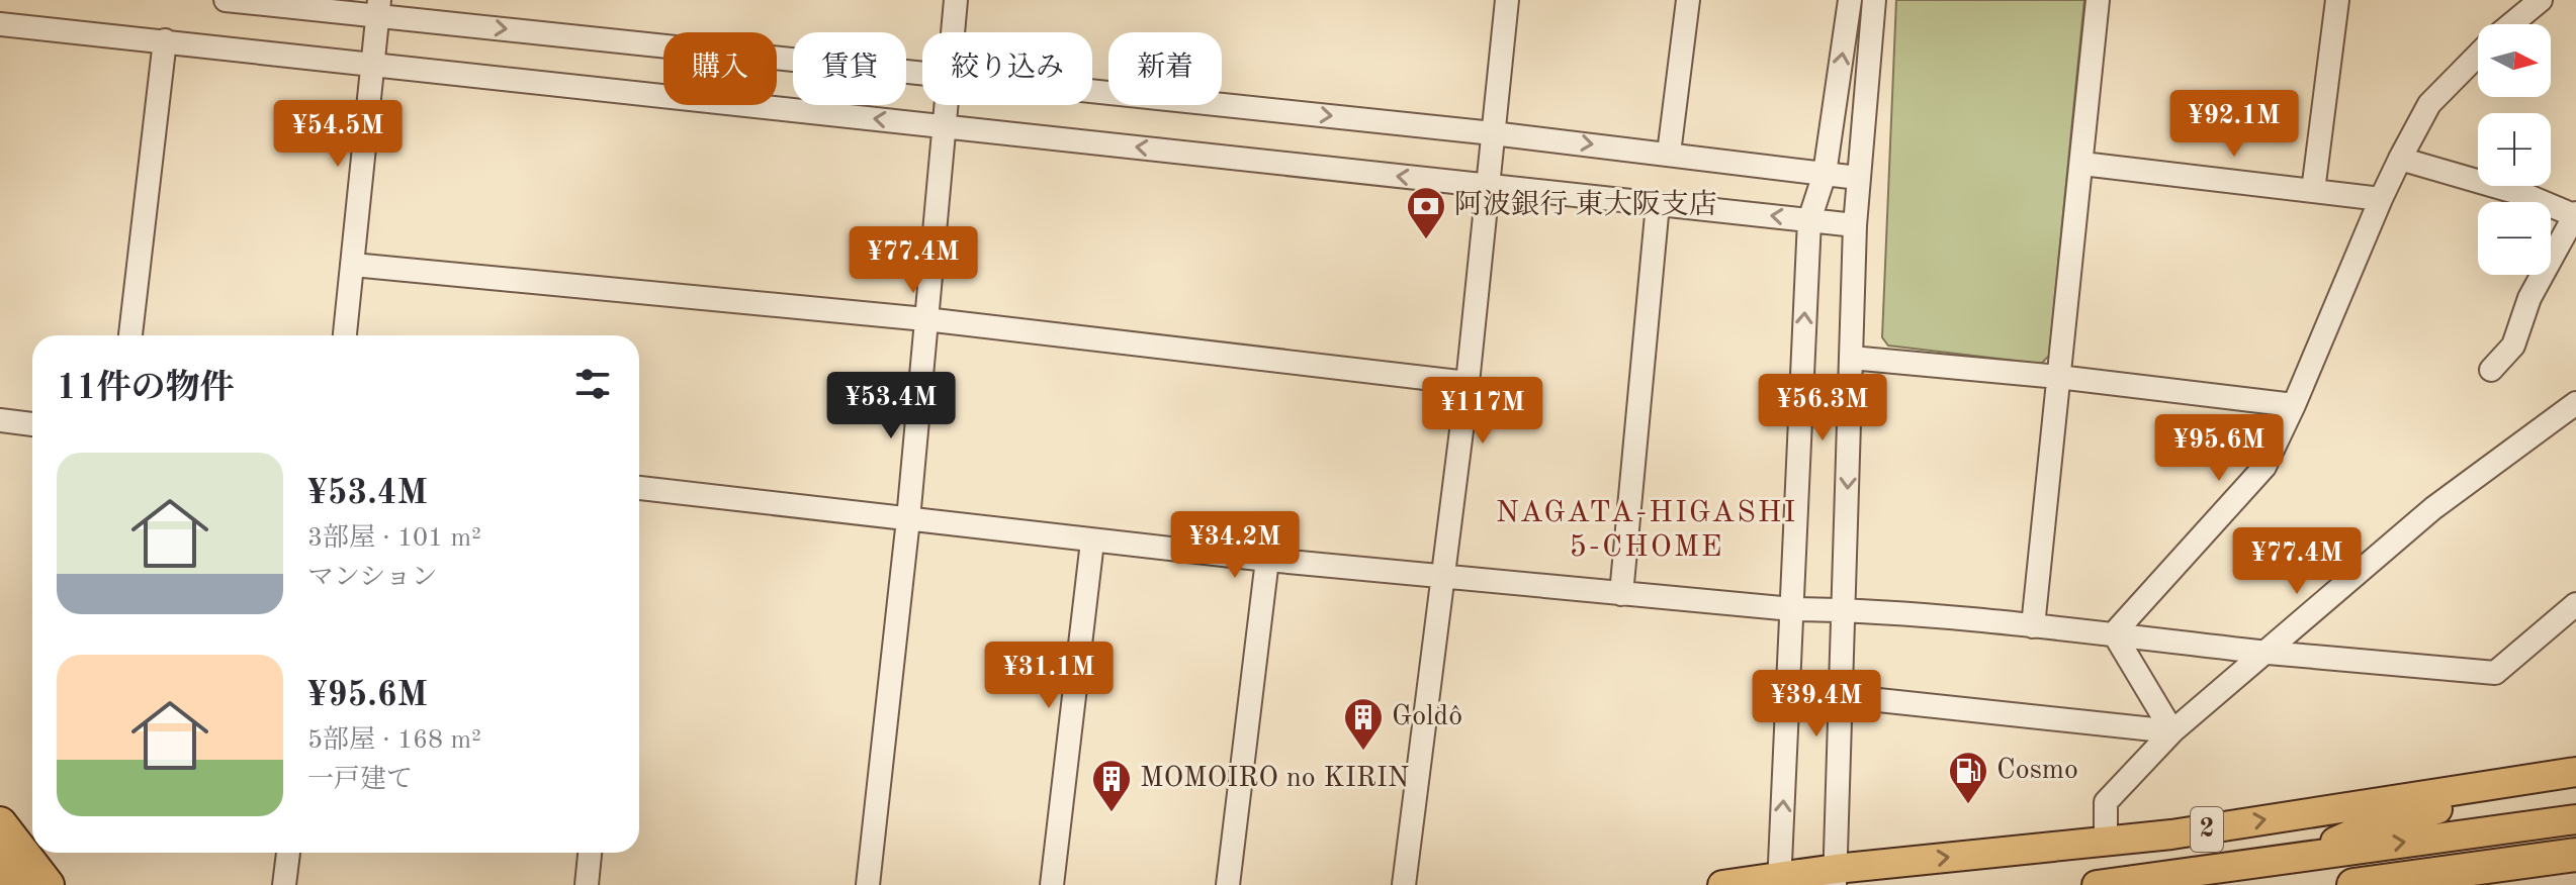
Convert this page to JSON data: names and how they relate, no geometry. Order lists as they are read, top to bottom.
{
  "streets": {
    "main road": ["2"]
  },
  "districts": ["NAGATA-HIGASHI 5-CHOME"],
  "places": {
    "bank": ["阿波銀行 東大阪支店"],
    "building": ["Goldô", "MOMOIRO no KIRIN"],
    "fuel station": ["Cosmo"]
  },
  "north": "right",
  "page": {
    "map_buttons": ["+", "−"],
    "chip": [
      "購入",
      "賃貸",
      "絞り込み",
      "新着"
    ],
    "price": [
      "¥92.1M",
      "¥54.5M",
      "¥77.4M",
      "¥53.4M",
      "¥56.3M",
      "¥117M",
      "¥95.6M",
      "¥34.2M",
      "¥77.4M",
      "¥31.1M",
      "¥39.4M"
    ],
    "heading": "11件の物件",
    "list": [
      {
        "name": "¥53.4M",
        "note": "3部屋 · 101 m² · マンション"
      },
      {
        "name": "¥95.6M",
        "note": "5部屋 · 168 m² · 一戸建て"
      }
    ]
  }
}
